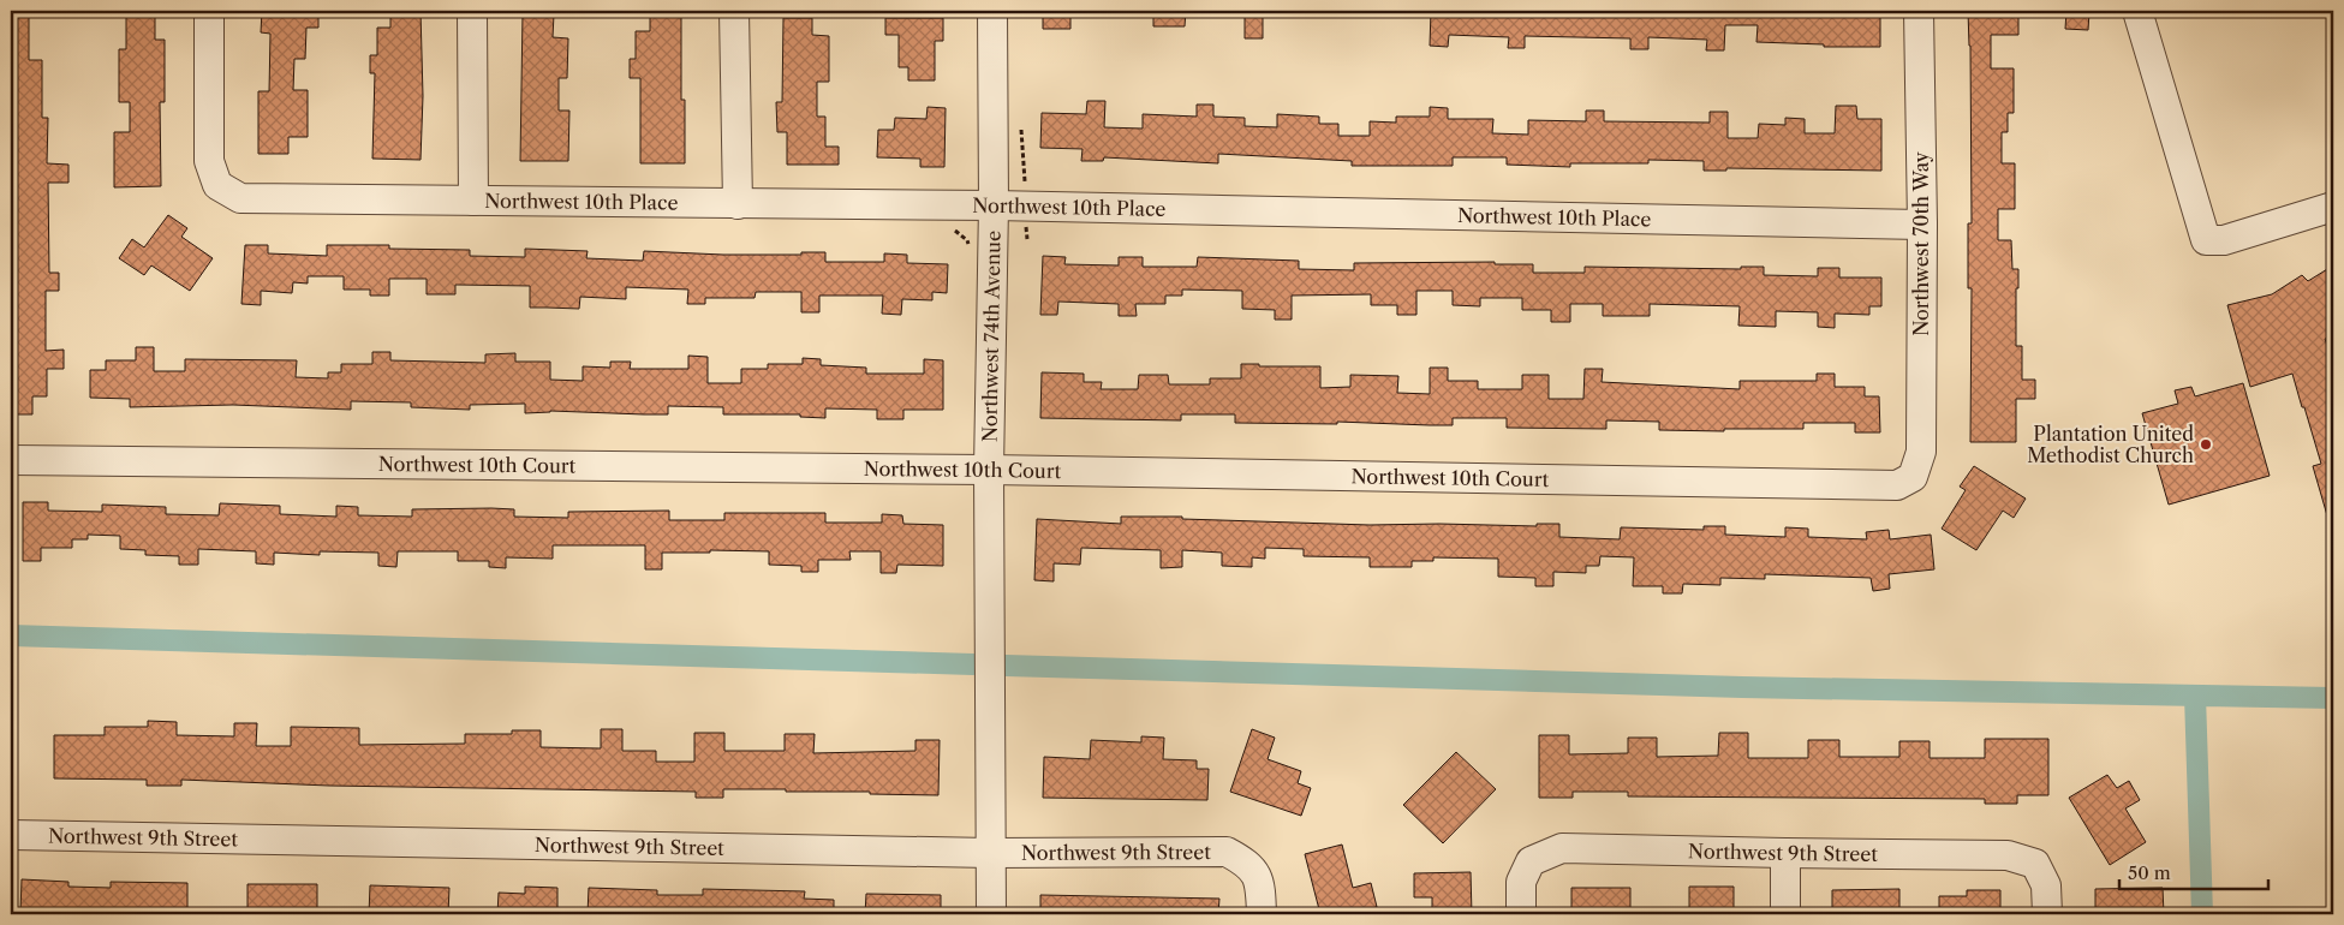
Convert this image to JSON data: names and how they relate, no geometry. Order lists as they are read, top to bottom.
{
  "streets": {
    "street": [
      "Northwest 10th Place",
      "Northwest 70th Way",
      "Northwest 74th Avenue",
      "Northwest 10th Court",
      "Northwest 9th Street"
    ]
  },
  "crossings": [
    ["Northwest 10th Place", "Northwest 70th Way"],
    ["Northwest 10th Place", "Northwest 74th Avenue"],
    ["Northwest 70th Way", "Northwest 10th Court"],
    ["Northwest 74th Avenue", "Northwest 10th Court"],
    ["Northwest 74th Avenue", "Northwest 9th Street"]
  ],
  "places": ["Plantation United Methodist Church"],
  "scale_bar": "50 m"
}
